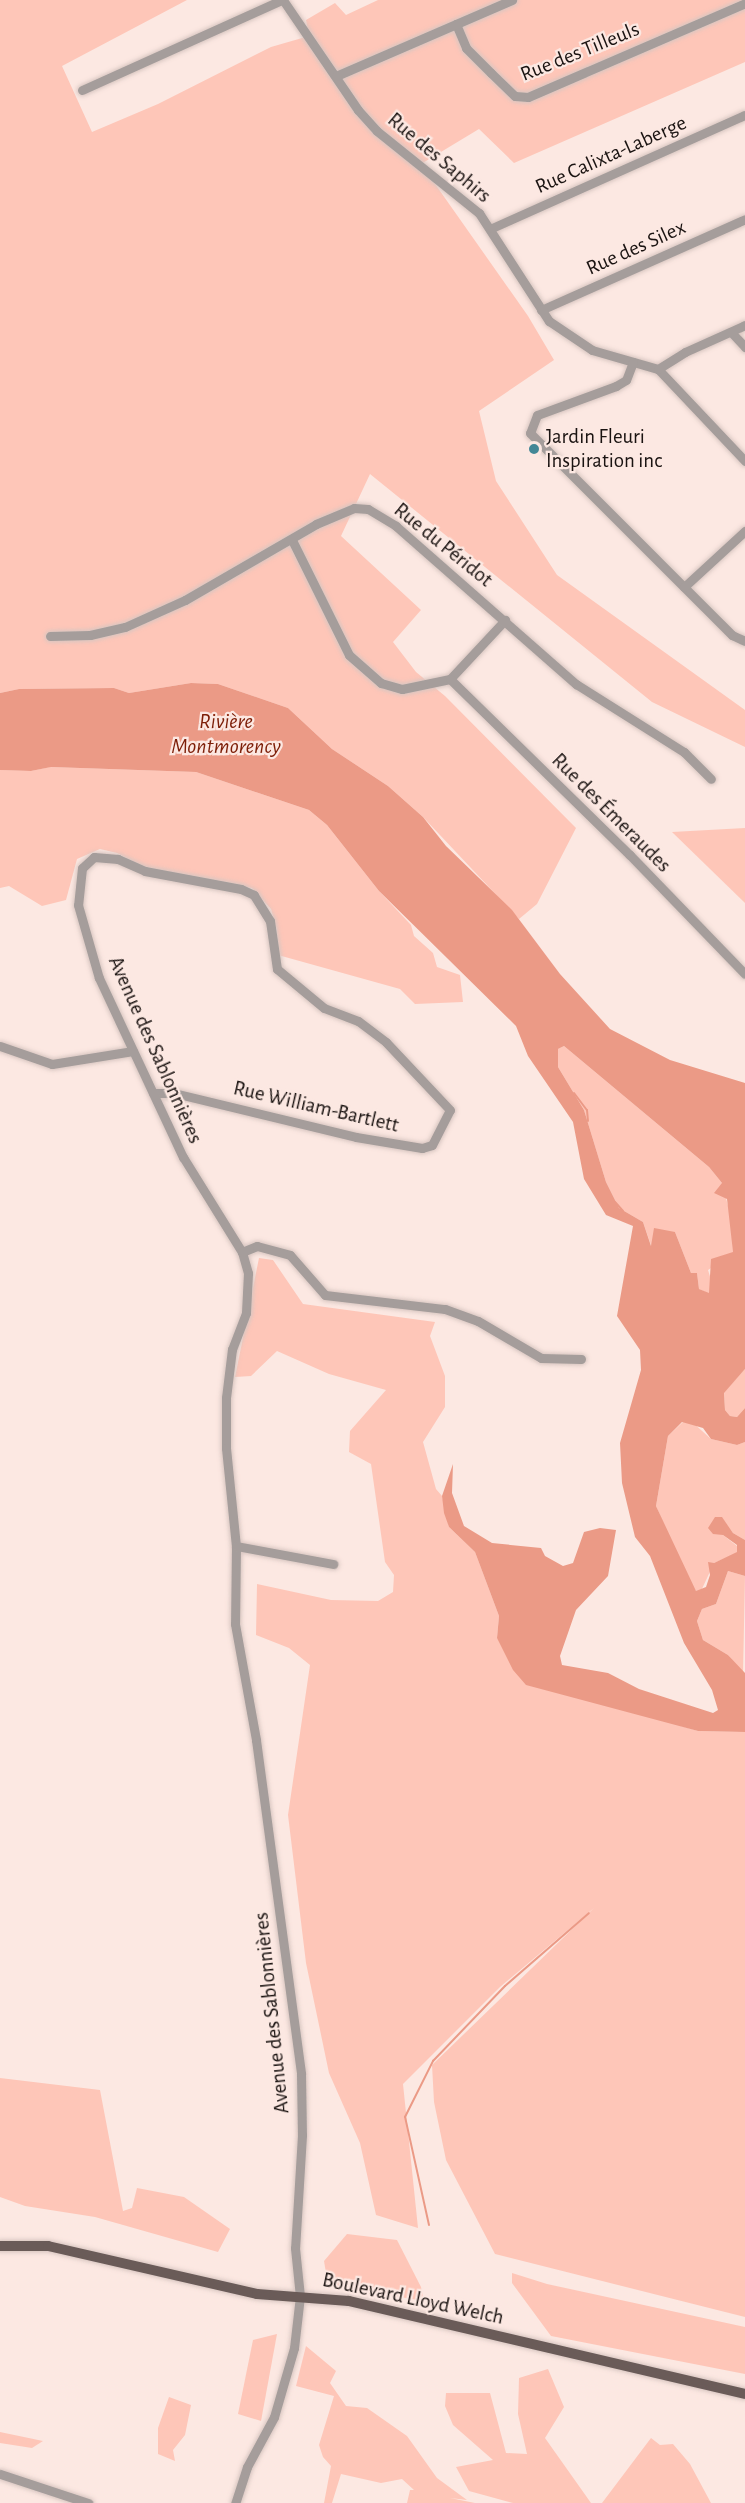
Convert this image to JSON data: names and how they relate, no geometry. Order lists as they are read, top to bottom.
{
  "streets": {
    "main road": ["Boulevard Lloyd Welch"],
    "street": [
      "Rue des Tilleuls",
      "Rue Calixta-Laberge",
      "Rue des Saphirs",
      "Rue des Silex",
      "Rue du Péridot",
      "Rue des Émeraudes",
      "Avenue des Sablonnières",
      "Rue William-Bartlett"
    ]
  },
  "crossings": [
    ["Rue Calixta-Laberge", "Rue des Saphirs"],
    ["Rue des Saphirs", "Rue des Silex"],
    ["Avenue des Sablonnières", "Rue William-Bartlett"],
    ["Avenue des Sablonnières", "Boulevard Lloyd Welch"]
  ],
  "water": ["Rivière Montmorency"],
  "places": ["Jardin Fleuri Inspiration inc"]
}
